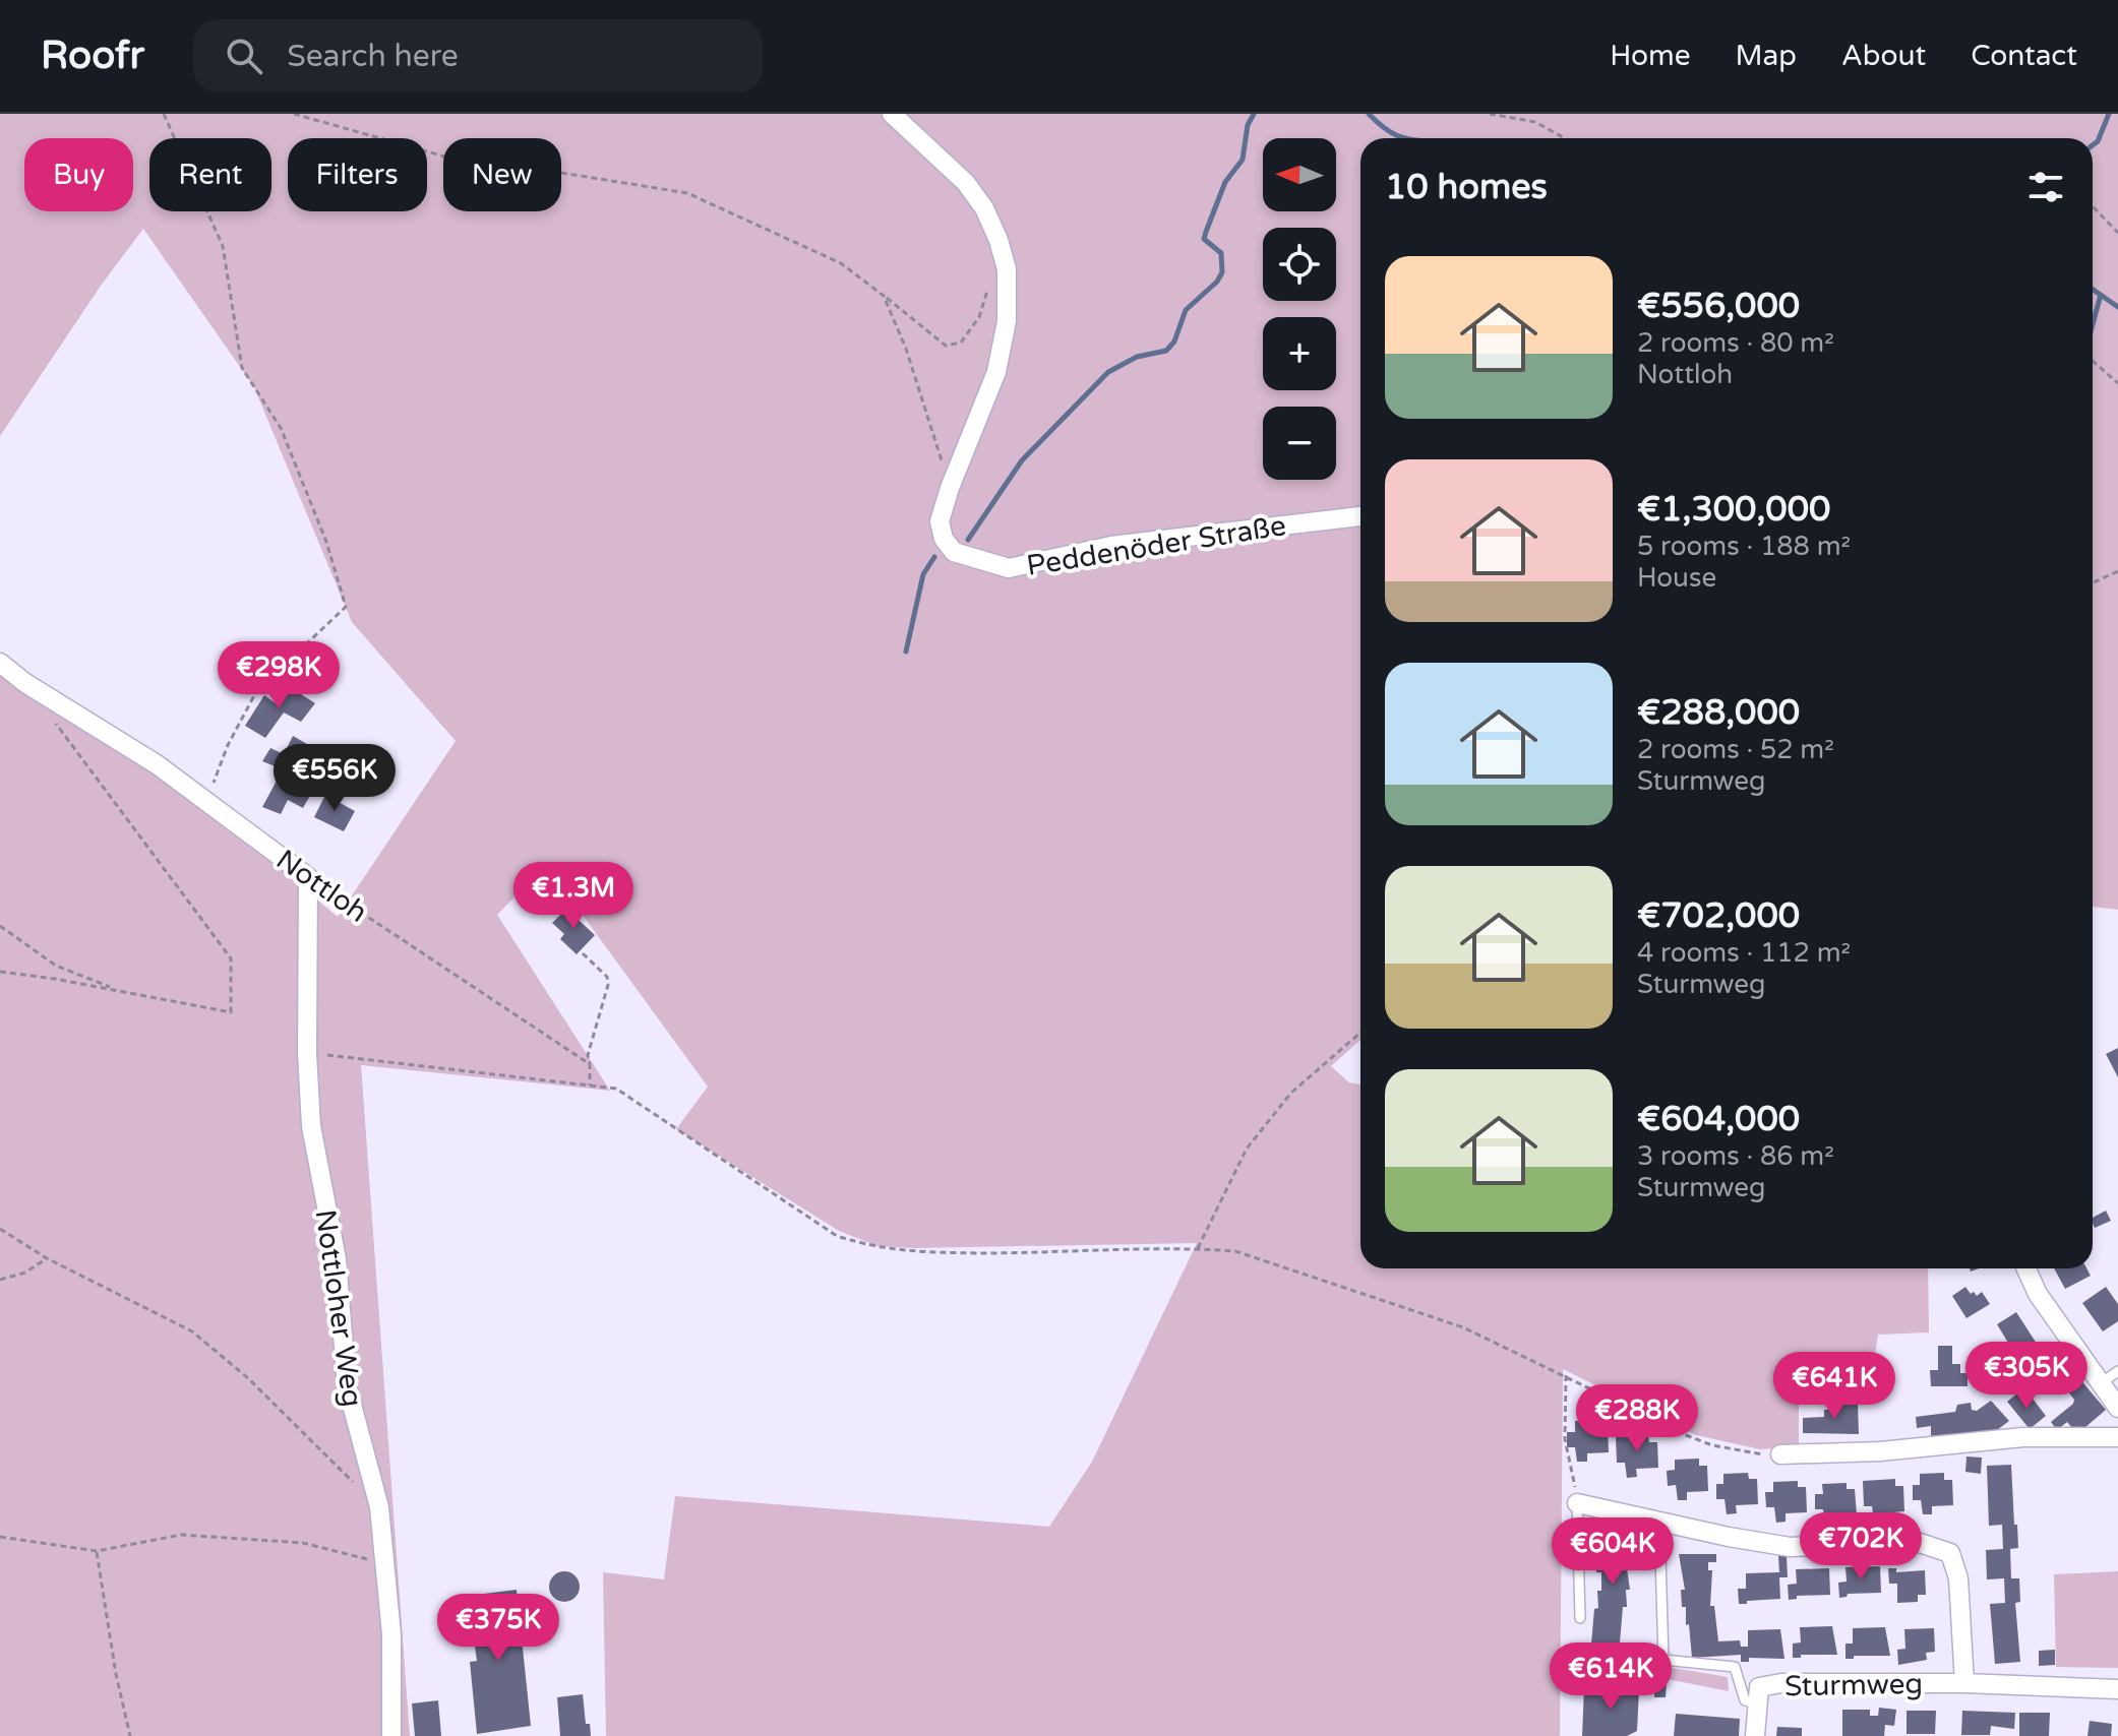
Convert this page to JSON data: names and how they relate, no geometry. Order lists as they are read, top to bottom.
{
  "streets": {
    "street": [
      "Peddenöder Straße",
      "Nottloh",
      "Nottloher Weg",
      "Sturmweg"
    ]
  },
  "crossings": [
    ["Nottloh", "Nottloher Weg"]
  ],
  "north": "left",
  "page": {
    "header": "Roofr",
    "search": "Search here",
    "nav": [
      "Home",
      "Map",
      "About",
      "Contact"
    ],
    "map_buttons": ["+", "−"],
    "chip": [
      "Buy",
      "Rent",
      "Filters",
      "New"
    ],
    "heading": "10 homes",
    "list": [
      {
        "name": "€556,000",
        "note": "2 rooms · 80 m² · Nottloh"
      },
      {
        "name": "€1,300,000",
        "note": "5 rooms · 188 m² · House"
      },
      {
        "name": "€288,000",
        "note": "2 rooms · 52 m² · Sturmweg"
      },
      {
        "name": "€702,000",
        "note": "4 rooms · 112 m² · Sturmweg"
      },
      {
        "name": "€604,000",
        "note": "3 rooms · 86 m² · Sturmweg"
      }
    ],
    "price": [
      "€298K",
      "€556K",
      "€1.3M",
      "€305K",
      "€641K",
      "€288K",
      "€702K",
      "€604K",
      "€375K",
      "€614K"
    ]
  }
}
